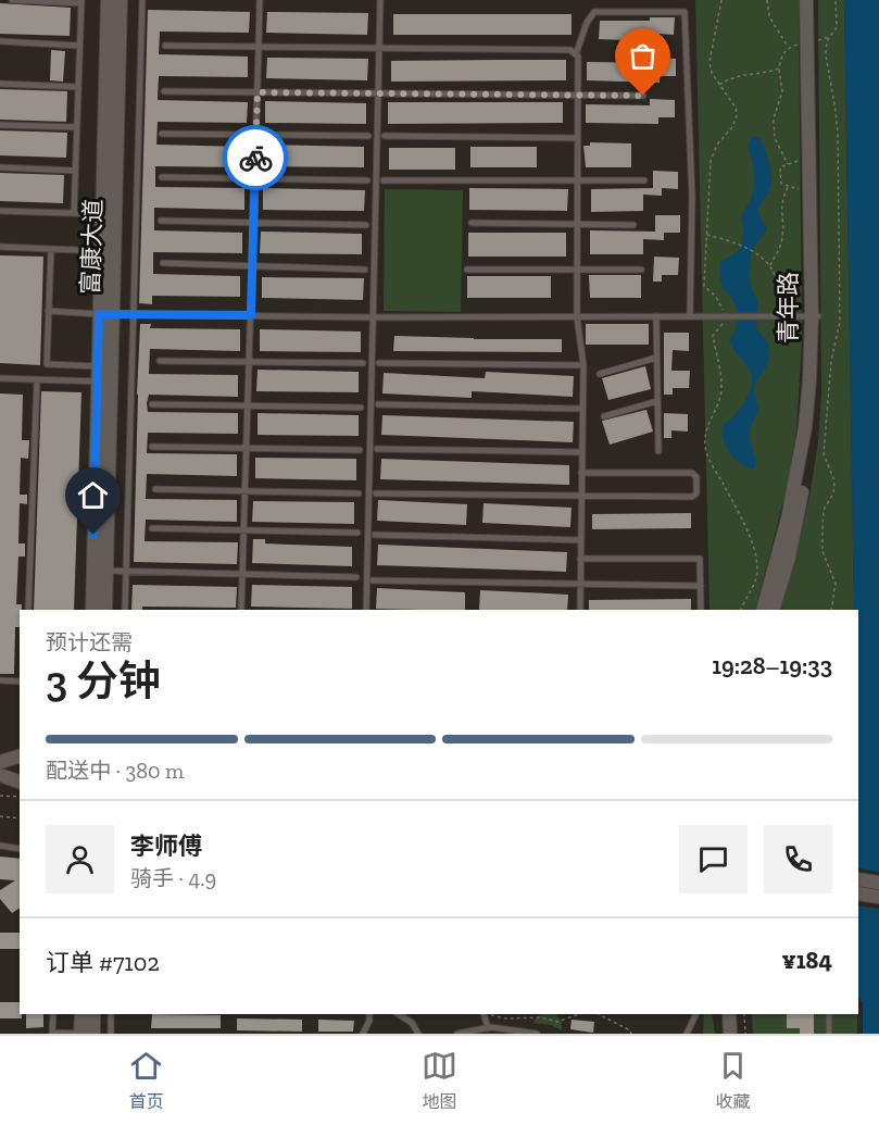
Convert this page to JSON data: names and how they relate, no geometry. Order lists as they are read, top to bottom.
{
  "streets": {
    "street": ["富康大道", "青年路"]
  },
  "page": {
    "heading": ["3 分钟", "预计还需", "19:28–19:33"],
    "panel": [
      "李师傅",
      "骑手 · 4.9",
      "订单 #7102",
      "¥184"
    ],
    "bar": "配送中 · 380 m",
    "tabs": ["首页", "地图", "收藏"]
  }
}
